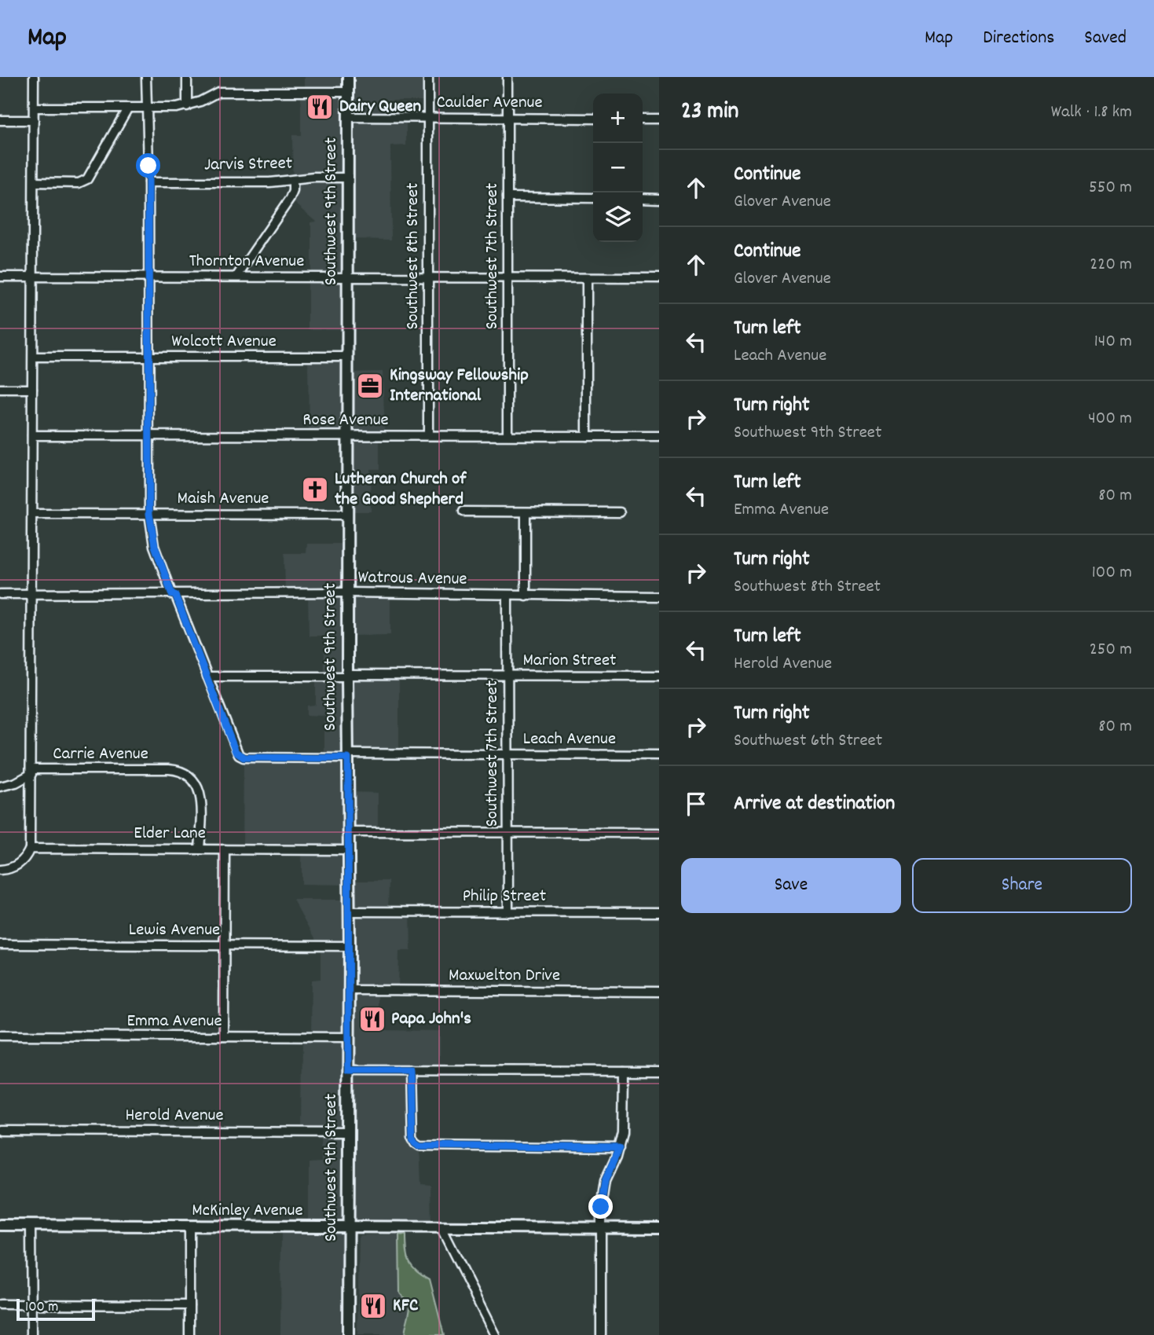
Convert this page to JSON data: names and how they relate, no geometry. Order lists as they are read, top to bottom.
{
  "streets": {
    "main road": ["Southwest 9th Street", "McKinley Avenue"],
    "street": [
      "Caulder Avenue",
      "Jarvis Street",
      "Southwest 8th Street",
      "Southwest 7th Street",
      "Thornton Avenue",
      "Wolcott Avenue",
      "Rose Avenue",
      "Maish Avenue",
      "Watrous Avenue",
      "Marion Street",
      "Leach Avenue",
      "Carrie Avenue",
      "Elder Lane",
      "Philip Street",
      "Lewis Avenue",
      "Maxwelton Drive",
      "Emma Avenue",
      "Herold Avenue"
    ]
  },
  "crossings": [
    ["Caulder Avenue", "Southwest 9th Street"],
    ["Caulder Avenue", "Southwest 8th Street"],
    ["Caulder Avenue", "Southwest 7th Street"],
    ["Jarvis Street", "Southwest 9th Street"],
    ["Southwest 9th Street", "Thornton Avenue"],
    ["Southwest 9th Street", "Wolcott Avenue"],
    ["Southwest 9th Street", "Rose Avenue"],
    ["Southwest 9th Street", "Maish Avenue"],
    ["Southwest 9th Street", "Watrous Avenue"],
    ["Southwest 9th Street", "Marion Street"],
    ["Southwest 9th Street", "Leach Avenue"],
    ["Southwest 9th Street", "Elder Lane"],
    ["Southwest 9th Street", "Philip Street"],
    ["Southwest 9th Street", "Lewis Avenue"],
    ["Southwest 9th Street", "Maxwelton Drive"],
    ["Southwest 9th Street", "Emma Avenue"],
    ["Southwest 9th Street", "Herold Avenue"],
    ["Southwest 9th Street", "McKinley Avenue"],
    ["Southwest 8th Street", "Thornton Avenue"],
    ["Southwest 8th Street", "Rose Avenue"],
    ["Southwest 7th Street", "Thornton Avenue"],
    ["Southwest 7th Street", "Rose Avenue"],
    ["Southwest 7th Street", "Watrous Avenue"],
    ["Southwest 7th Street", "Marion Street"],
    ["Southwest 7th Street", "Leach Avenue"],
    ["Southwest 7th Street", "Philip Street"],
    ["Marion Street", "Leach Avenue"],
    ["Carrie Avenue", "Elder Lane"]
  ],
  "places": {
    "restaurant": ["Dairy Queen", "Papa John's", "KFC"],
    "office": ["Kingsway Fellowship International"],
    "church": ["Lutheran Church of the Good Shepherd"]
  },
  "scale_bar": "100 m",
  "page": {
    "header": "Map",
    "nav": ["Map", "Directions", "Saved"],
    "heading": ["23 min", "Walk · 1.8 km"],
    "map_buttons": ["+", "−"],
    "list": [
      ["Continue", "Glover Avenue", "550 m"],
      ["Continue", "Glover Avenue", "220 m"],
      ["Turn left", "Leach Avenue", "140 m"],
      ["Turn right", "Southwest 9th Street", "400 m"],
      ["Turn left", "Emma Avenue", "80 m"],
      ["Turn right", "Southwest 8th Street", "100 m"],
      ["Turn left", "Herold Avenue", "250 m"],
      ["Turn right", "Southwest 6th Street", "80 m"],
      "Arrive at destination"
    ],
    "buttons": ["Save", "Share"],
    "scale": "100 m"
  }
}
